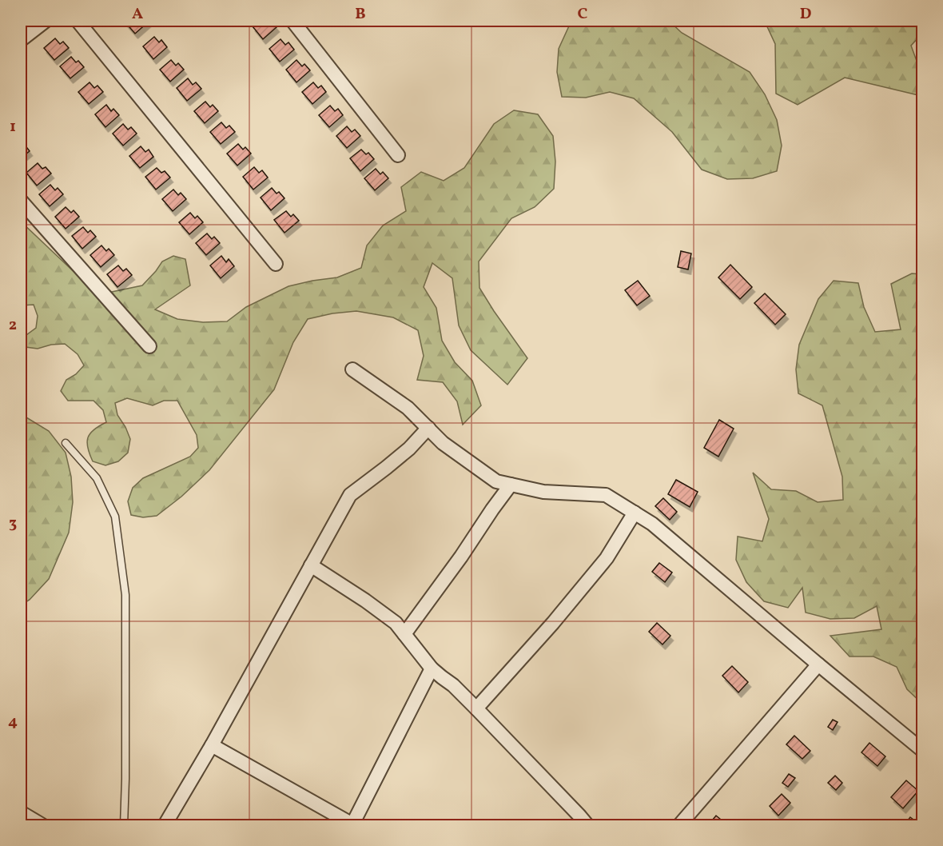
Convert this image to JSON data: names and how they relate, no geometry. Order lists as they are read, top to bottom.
{
  "grid": {
    "columns": [
      "A",
      "B",
      "C",
      "D"
    ],
    "rows": [
      "1",
      "2",
      "3",
      "4"
    ]
  }
}
